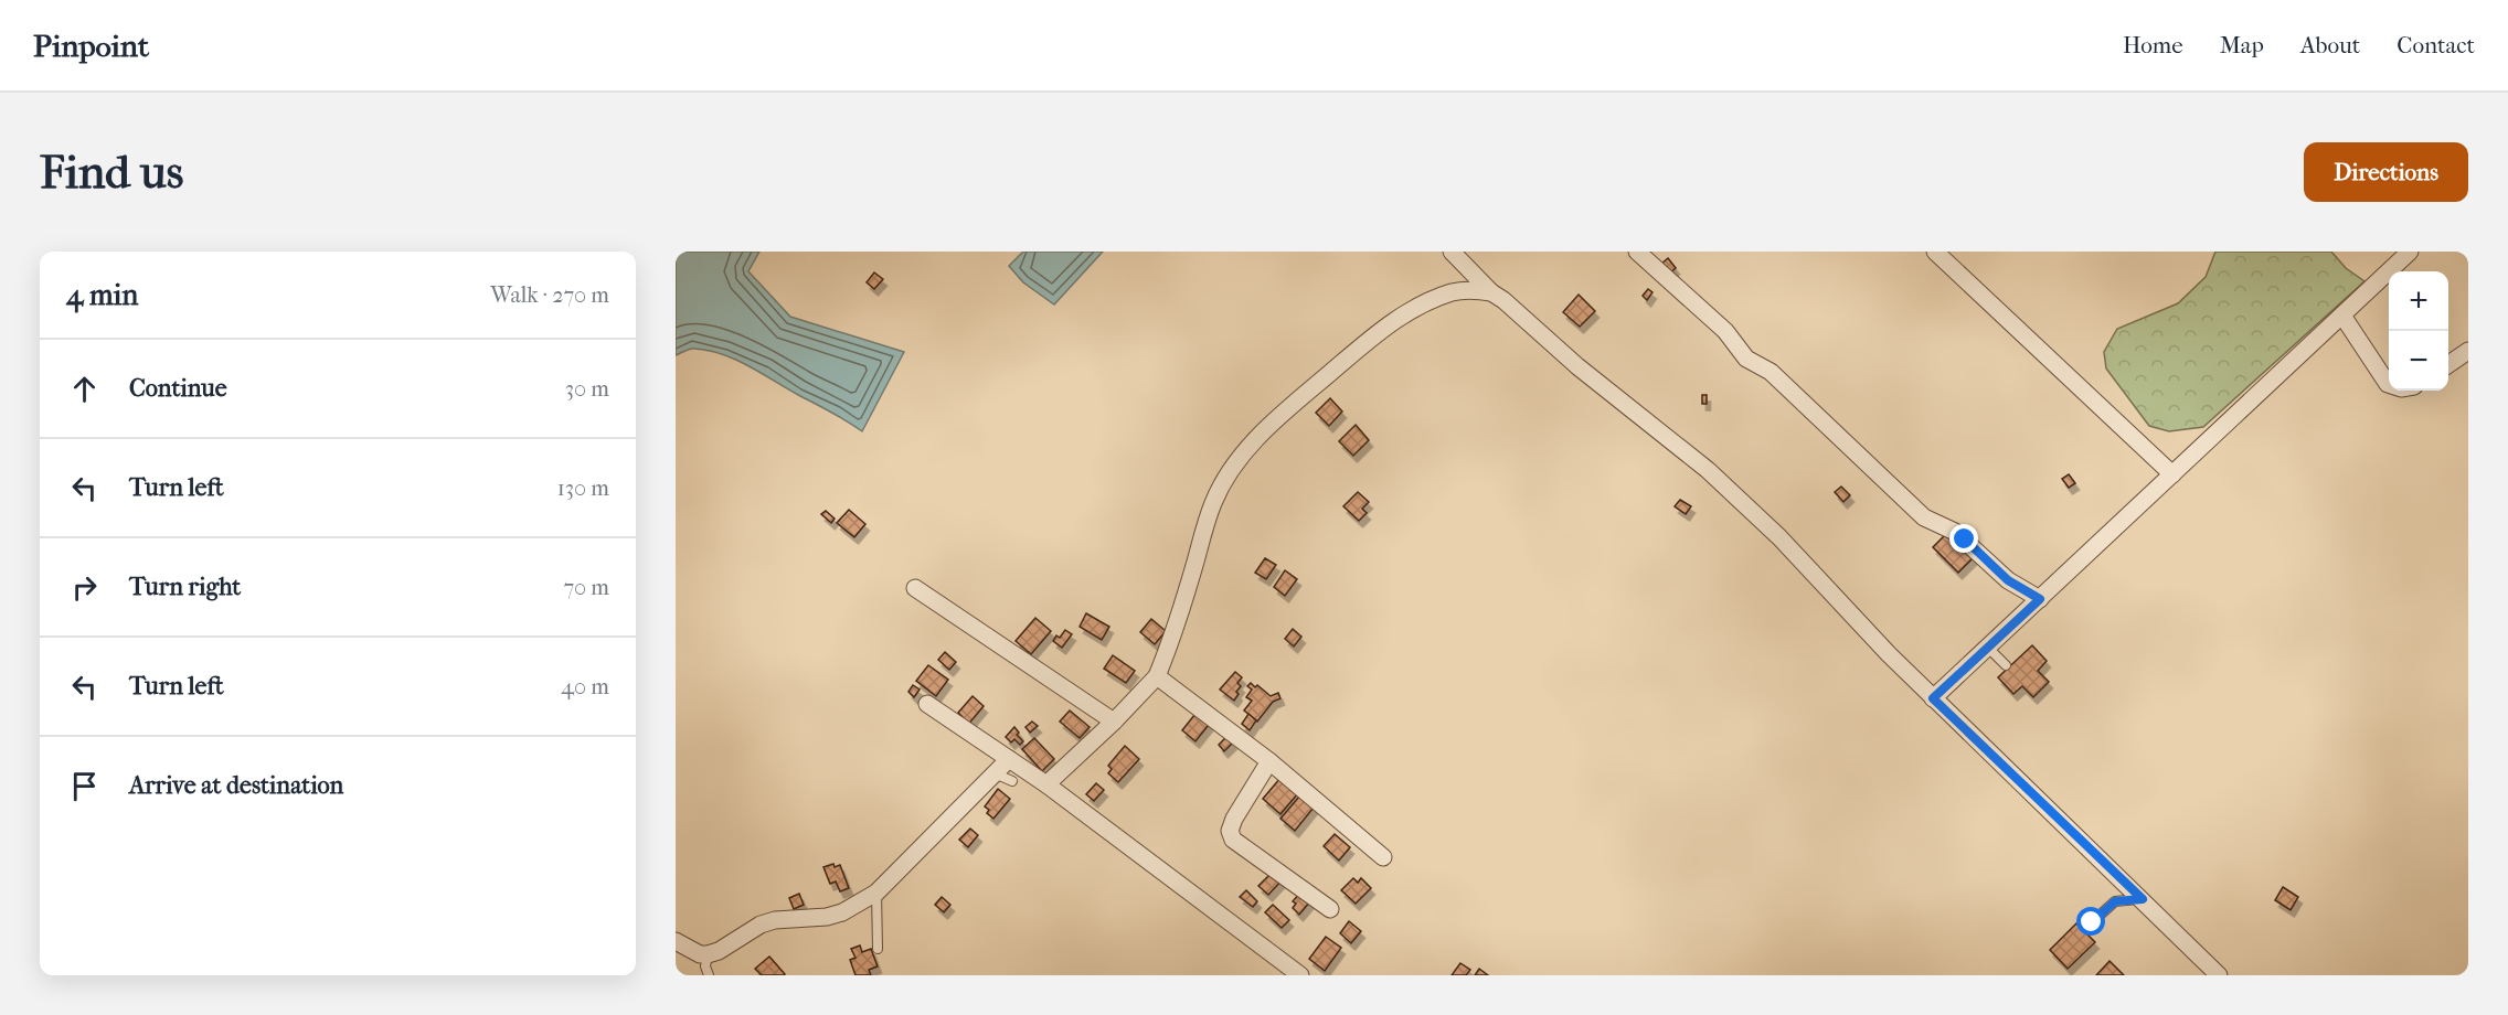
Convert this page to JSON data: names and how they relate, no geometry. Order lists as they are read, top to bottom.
{
  "page": {
    "header": "Pinpoint",
    "nav": [
      "Home",
      "Map",
      "About",
      "Contact"
    ],
    "buttons": "Directions",
    "title": "Find us",
    "heading": ["4 min", "Walk · 270 m"],
    "map_buttons": ["+", "−"],
    "list": [
      ["Continue", "30 m"],
      ["Turn left", "130 m"],
      ["Turn right", "70 m"],
      ["Turn left", "40 m"],
      "Arrive at destination"
    ]
  }
}
